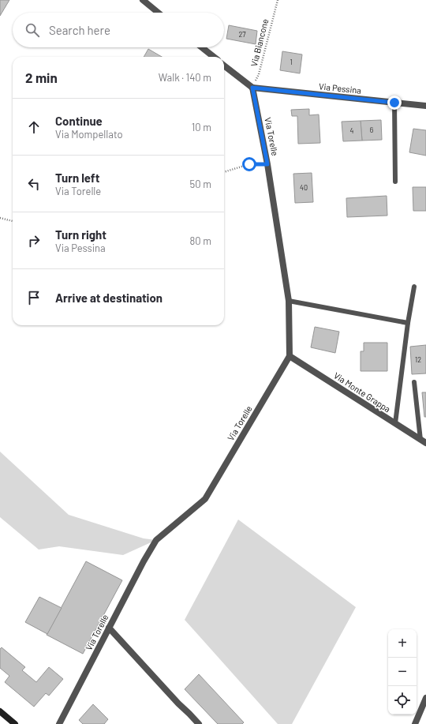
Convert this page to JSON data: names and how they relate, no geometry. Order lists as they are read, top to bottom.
{
  "streets": {
    "street": ["Via Pessina", "Via Torelle", "Via Monte Grappa"],
    "path": ["Via Biancone"]
  },
  "crossings": [
    ["Via Biancone", "Via Pessina"],
    ["Via Biancone", "Via Torelle"],
    ["Via Pessina", "Via Torelle"],
    ["Via Torelle", "Via Monte Grappa"]
  ],
  "house_numbers": [
    "27",
    "1",
    "6",
    "4",
    "40",
    "12"
  ],
  "page": {
    "search": "Search here",
    "heading": ["2 min", "Walk · 140 m"],
    "list": [
      ["Continue", "Via Mompellato", "10 m"],
      ["Turn left", "Via Torelle", "50 m"],
      ["Turn right", "Via Pessina", "80 m"],
      "Arrive at destination"
    ],
    "map_buttons": ["+", "−"]
  }
}
